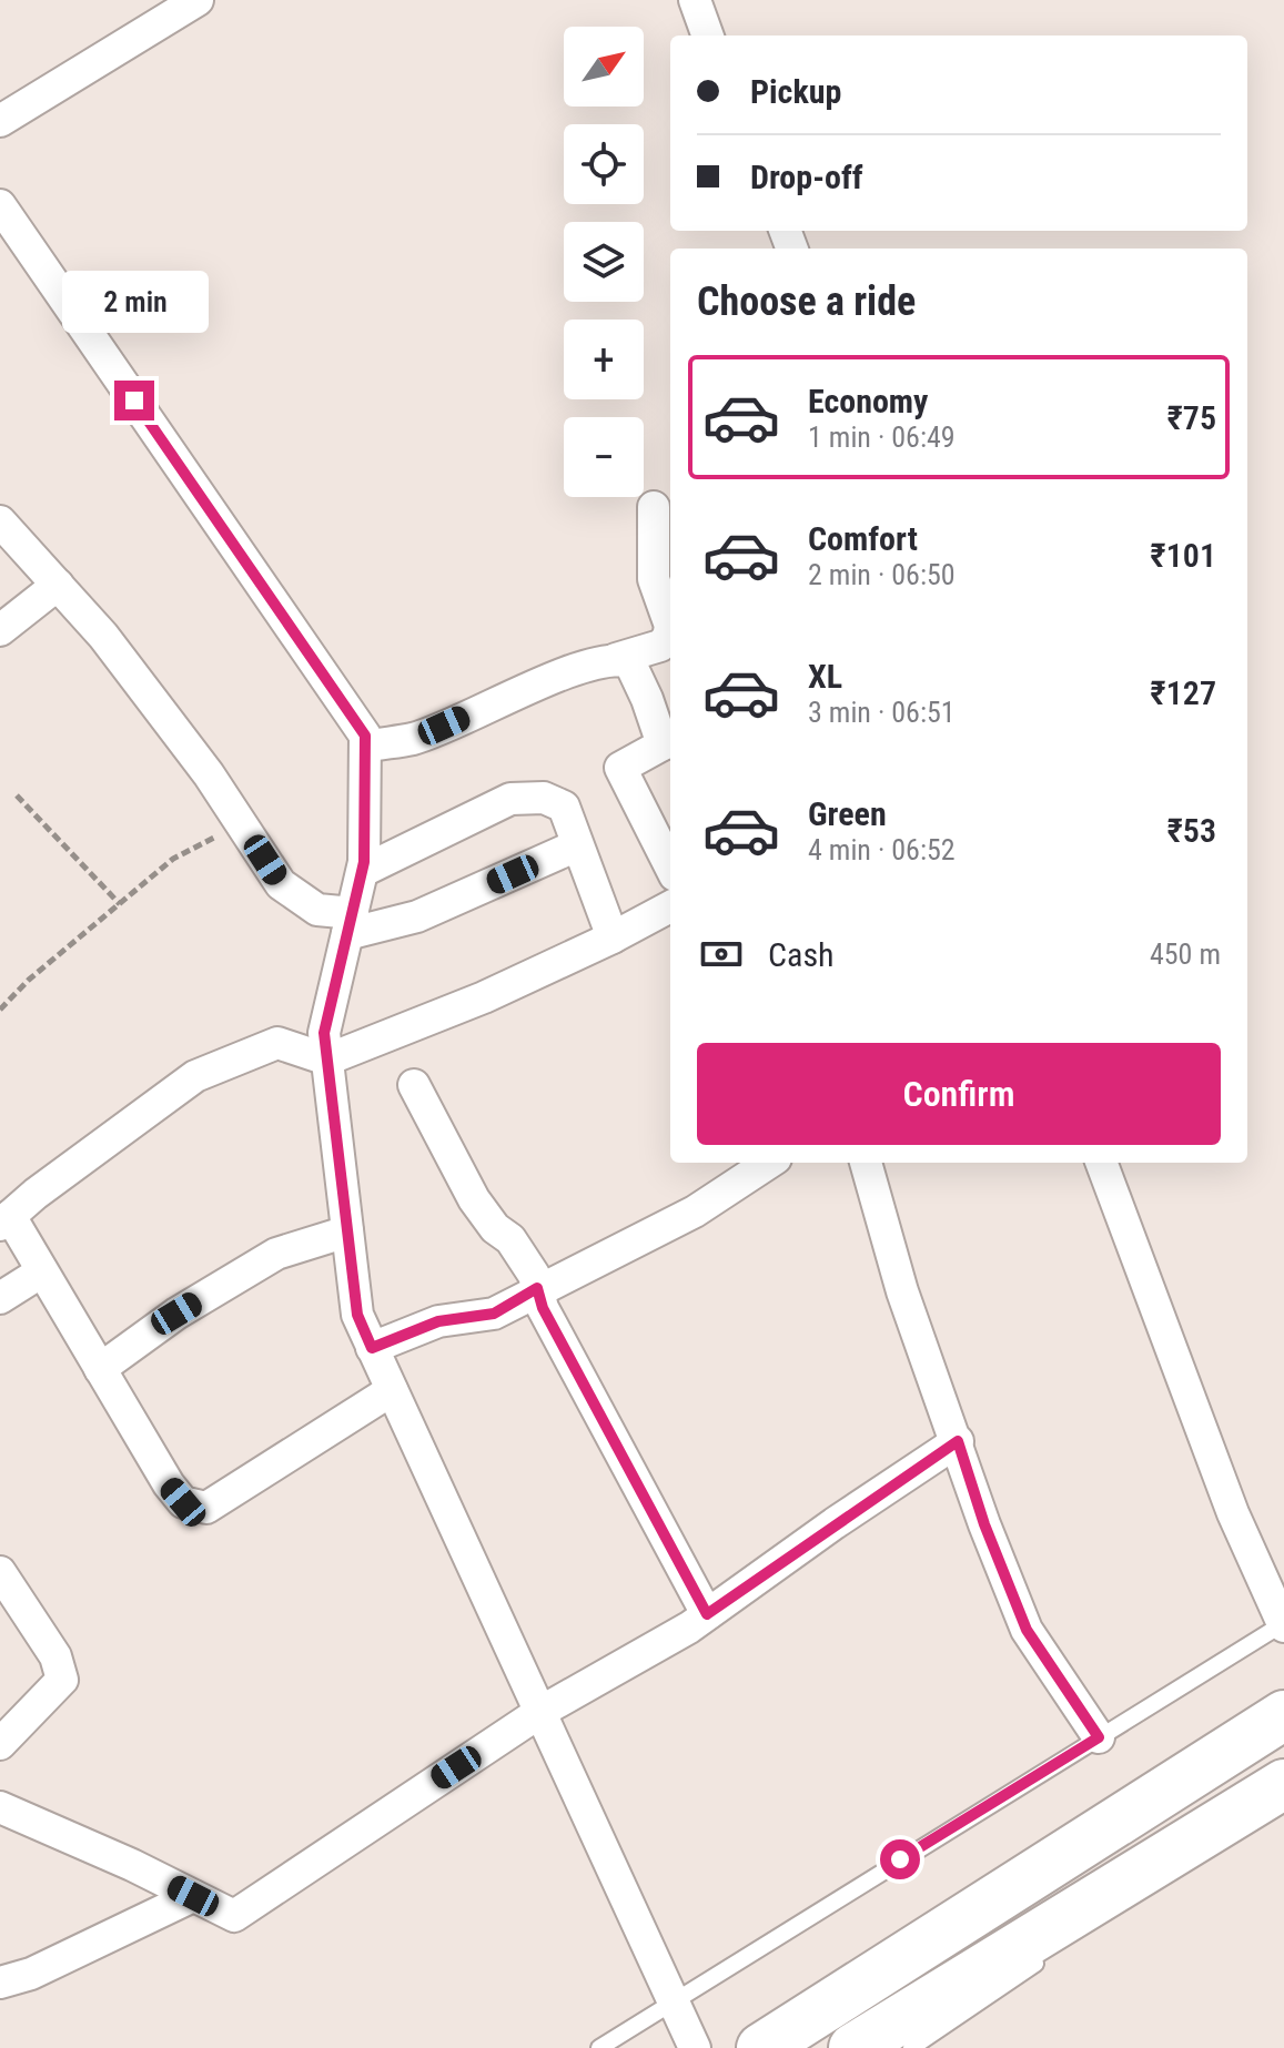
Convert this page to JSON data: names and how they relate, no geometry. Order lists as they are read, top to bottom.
{
  "north": "top right",
  "page": {
    "map_buttons": ["+", "−"],
    "banner": ["Pickup", "Drop-off"],
    "heading": "Choose a ride",
    "bubble": "2 min",
    "list": [
      {
        "name": "Economy",
        "note": "1 min · 06:49",
        "value": "₹75"
      },
      {
        "name": "Comfort",
        "note": "2 min · 06:50",
        "value": "₹101"
      },
      {
        "name": "XL",
        "note": "3 min · 06:51",
        "value": "₹127"
      },
      {
        "name": "Green",
        "note": "4 min · 06:52",
        "value": "₹53"
      }
    ],
    "pay": ["Cash", "450 m"],
    "buttons": "Confirm"
  }
}
